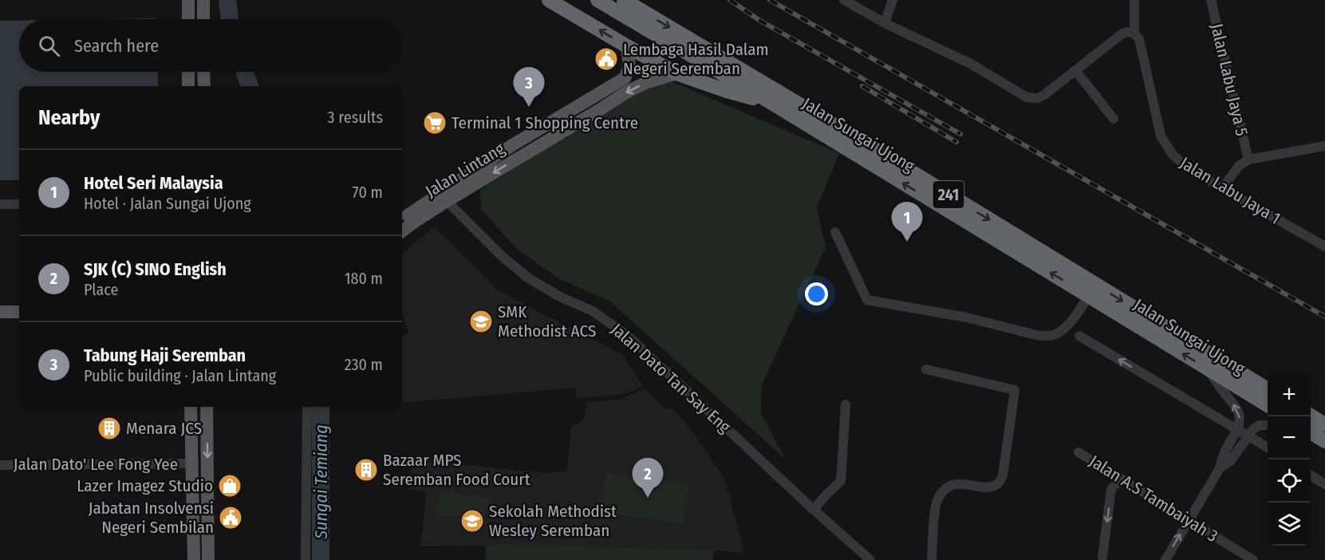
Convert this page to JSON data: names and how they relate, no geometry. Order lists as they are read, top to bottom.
{
  "streets": {
    "highway": ["Jalan Sungai Ujong", "241"],
    "main road": ["Jalan Lintang"],
    "street": [
      "Jalan Labu Jaya 5",
      "Jalan Labu Jaya 1",
      "Jalan Dato Tan Say Eng",
      "Jalan Dato' Lee Fong Yee",
      "Jalan A.S Tambaiyah 3"
    ]
  },
  "crossings": [
    ["Jalan Lintang", "Jalan Dato Tan Say Eng"]
  ],
  "water": ["Sungai Temiang"],
  "places": {
    "public building": ["Lembaga Hasil Dalam Negeri Seremban", "Jabatan Insolvensi Negeri Sembilan"],
    "supermarket": ["Terminal 1 Shopping Centre"],
    "school or university": ["SMK Methodist ACS", "Sekolah Methodist Wesley Seremban"],
    "building": ["Menara JCS", "Bazaar MPS Seremban Food Court"],
    "shop": ["Lazer Imagez Studio"]
  },
  "page": {
    "search": "Search here",
    "pins": ["3", "1", "2"],
    "heading": ["Nearby", "3 results"],
    "list": [
      {
        "mark": "1",
        "name": "Hotel Seri Malaysia",
        "note": "Hotel · Jalan Sungai Ujong",
        "value": "70 m"
      },
      {
        "mark": "2",
        "name": "SJK (C) SINO English",
        "note": "Place",
        "value": "180 m"
      },
      {
        "mark": "3",
        "name": "Tabung Haji Seremban",
        "note": "Public building · Jalan Lintang",
        "value": "230 m"
      }
    ],
    "map_buttons": ["+", "−"]
  }
}
